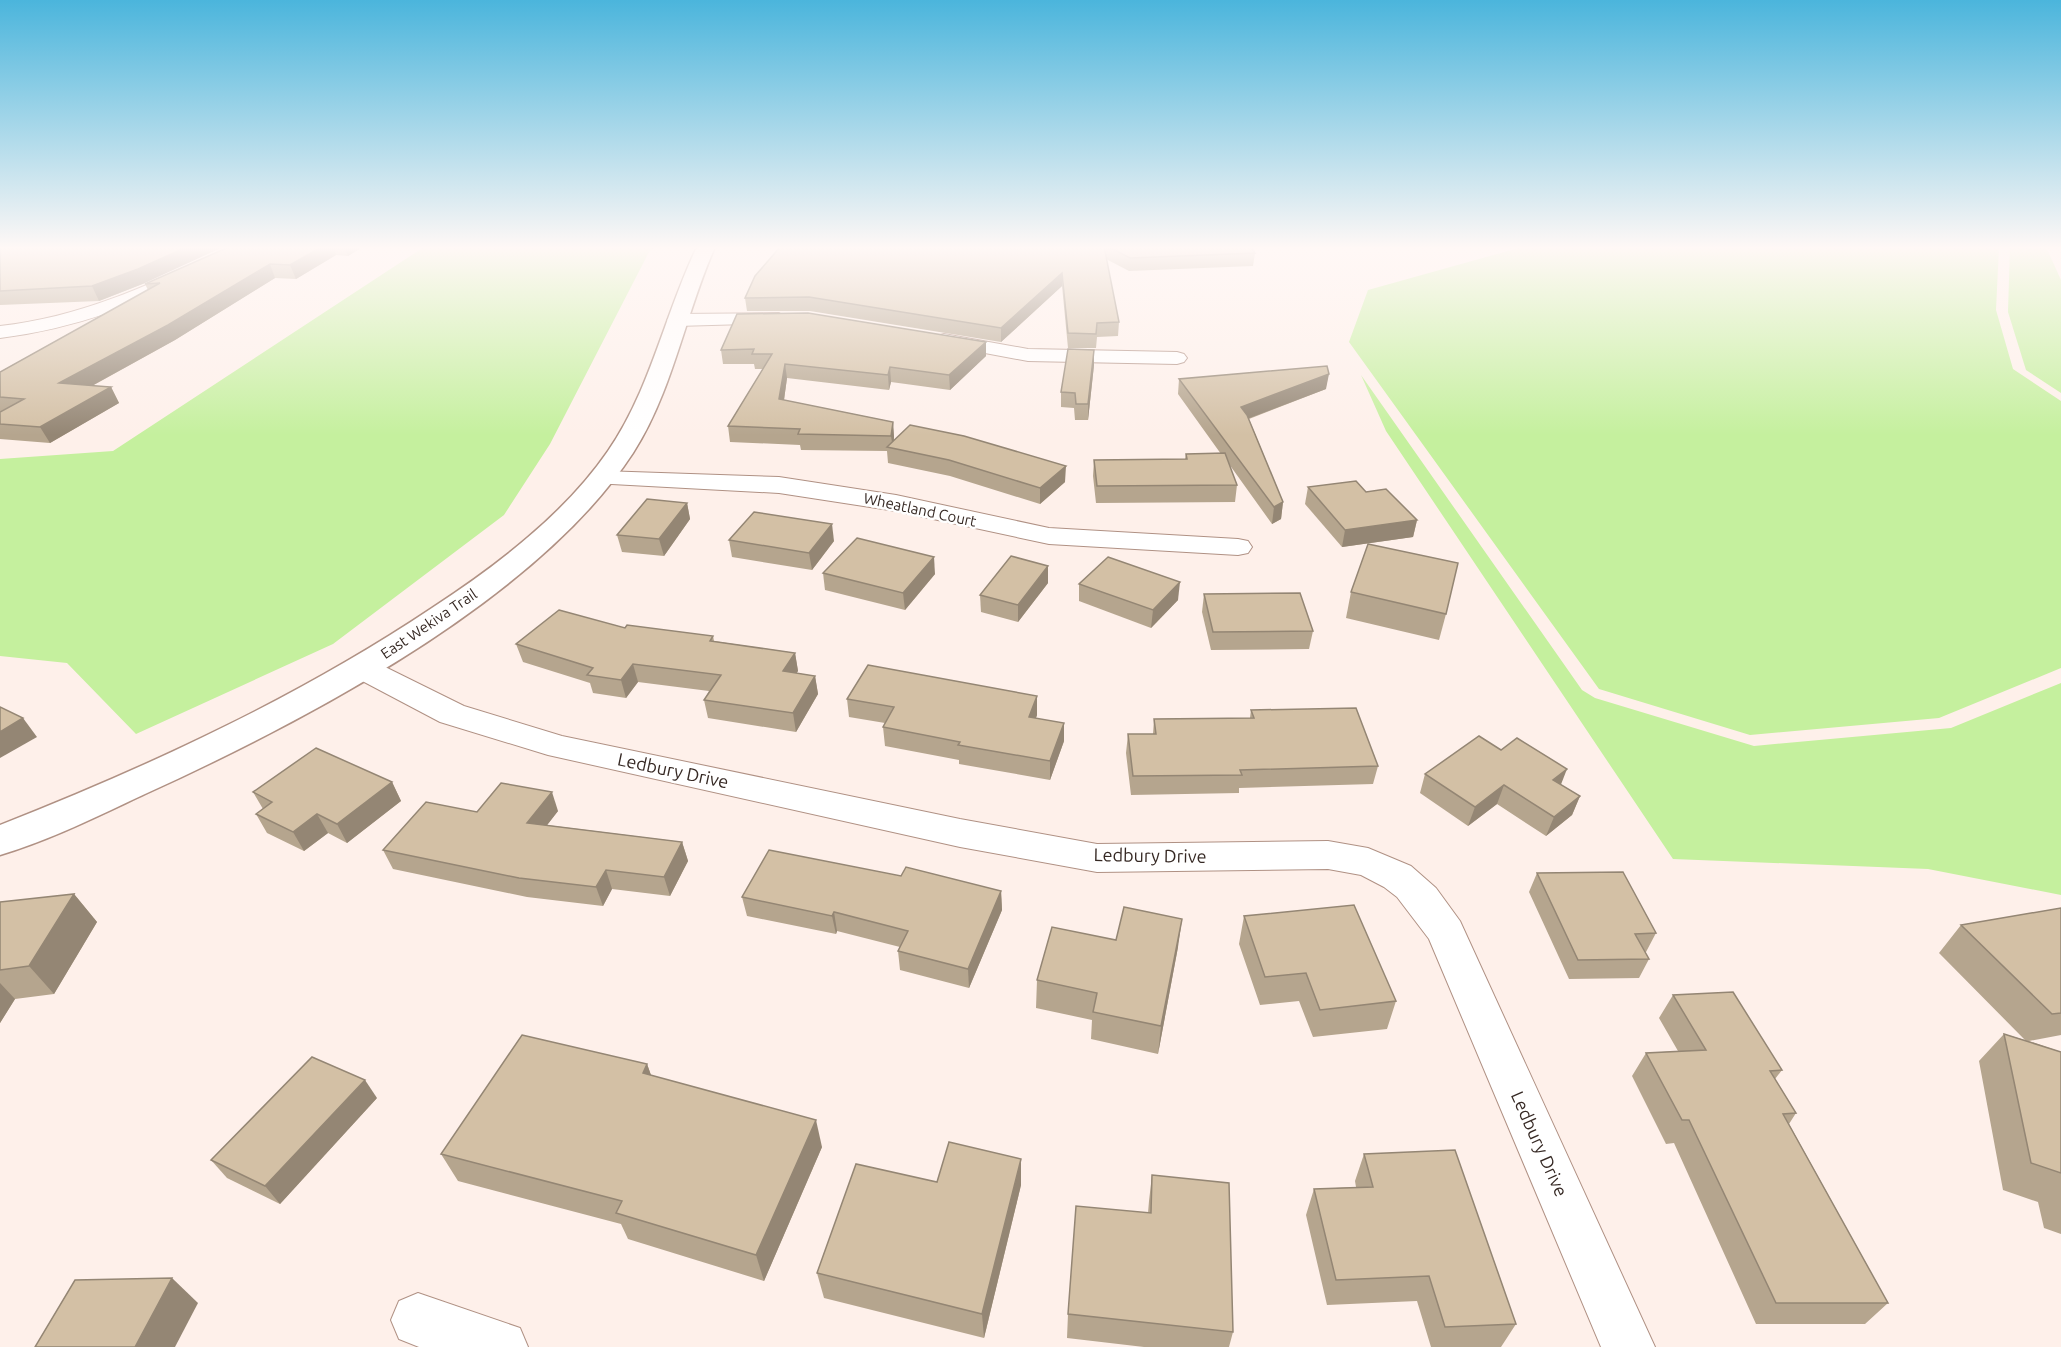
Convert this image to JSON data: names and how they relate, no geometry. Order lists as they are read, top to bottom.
{
  "streets": {
    "street": ["Wheatland Court", "East Wekiva Trail", "Ledbury Drive"]
  },
  "crossings": [
    ["Wheatland Court", "East Wekiva Trail"],
    ["East Wekiva Trail", "Ledbury Drive"]
  ]
}
